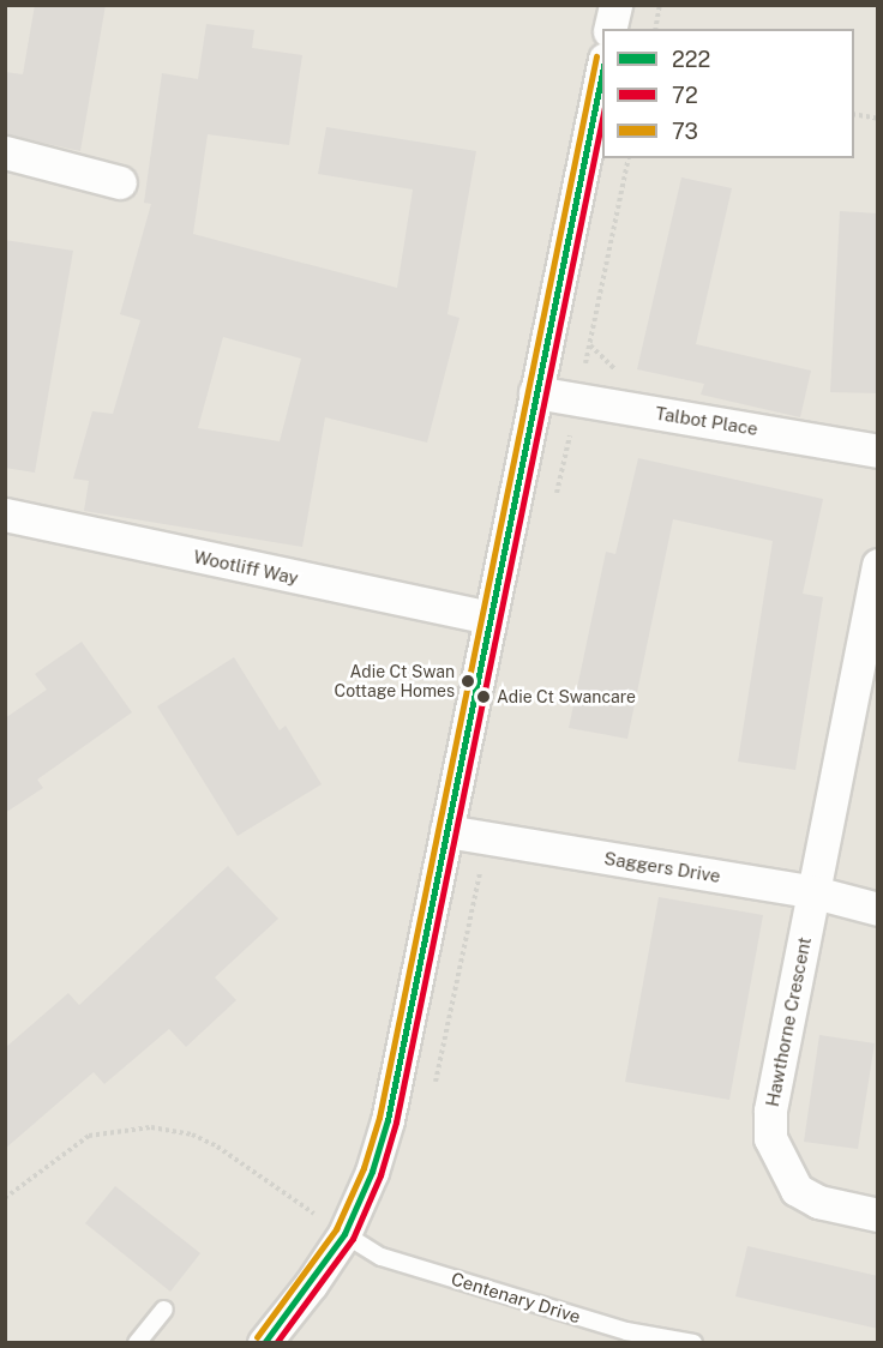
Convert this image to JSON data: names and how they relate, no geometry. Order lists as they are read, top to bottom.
{
  "streets": {
    "street": [
      "Talbot Place",
      "Wootliff Way",
      "Saggers Drive",
      "Hawthorne Crescent"
    ],
    "lane": ["Centenary Drive"]
  },
  "crossings": [
    ["Saggers Drive", "Hawthorne Crescent"]
  ],
  "places": ["Adie Ct Swan Cottage Homes", "Adie Ct Swancare"],
  "lines": ["transit line 73", "transit line 222", "transit line 72"],
  "legend": ["222", "72", "73"]
}
